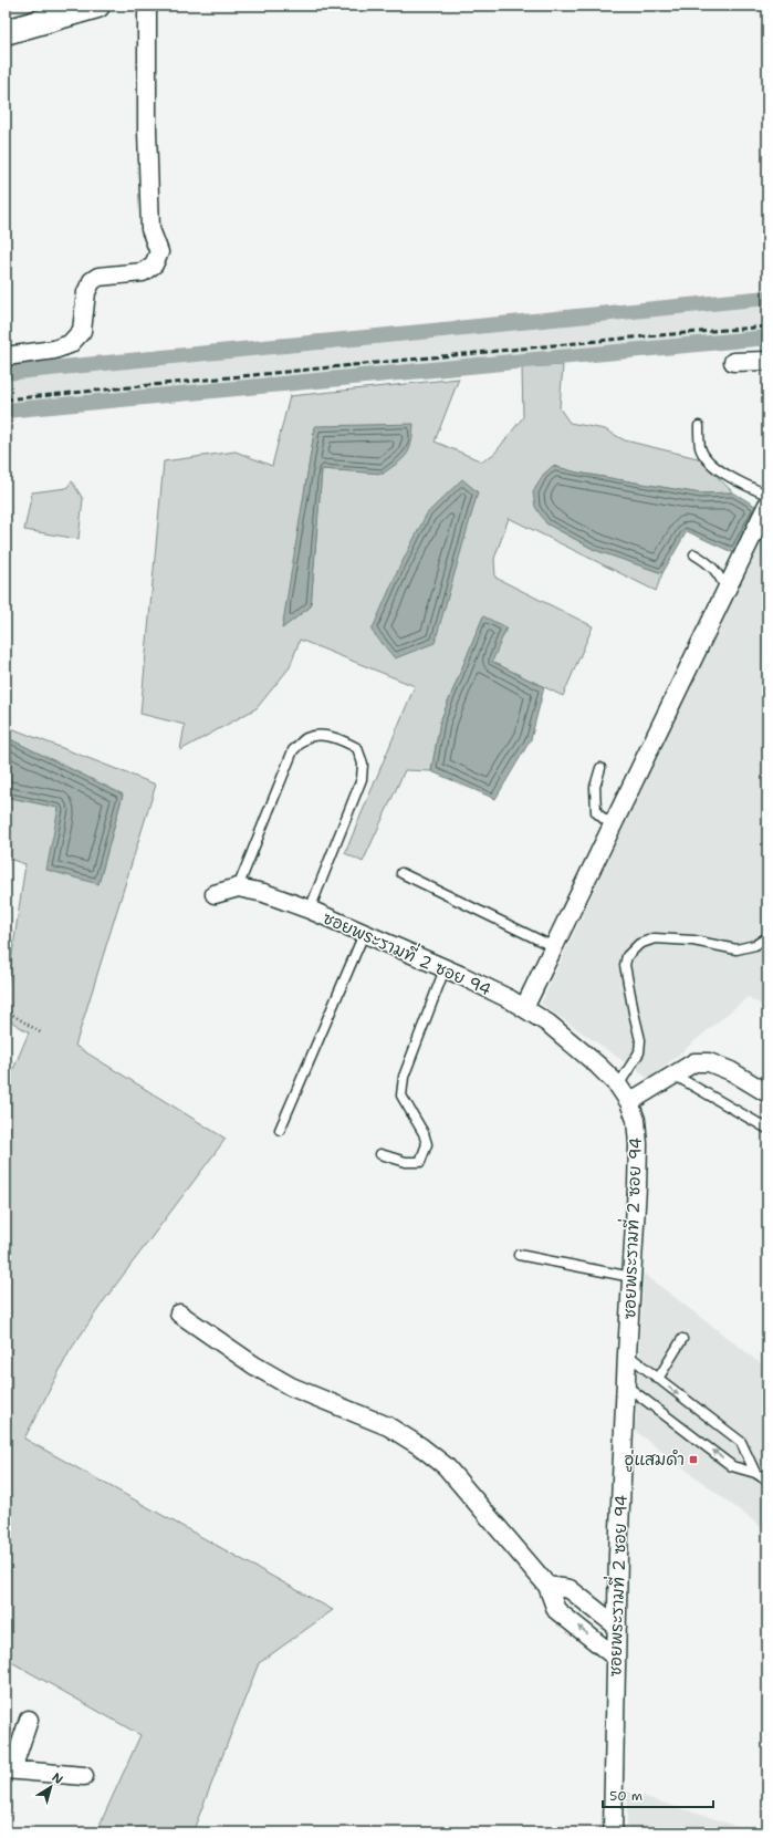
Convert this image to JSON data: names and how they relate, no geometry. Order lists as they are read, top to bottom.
{
  "streets": {
    "street": ["ซอยพระรามที่ 2 ซอย 94"]
  },
  "places": {
    "transit": ["อู่แสมดำ"]
  },
  "scale_bar": "50 m",
  "north": "top right"
}
